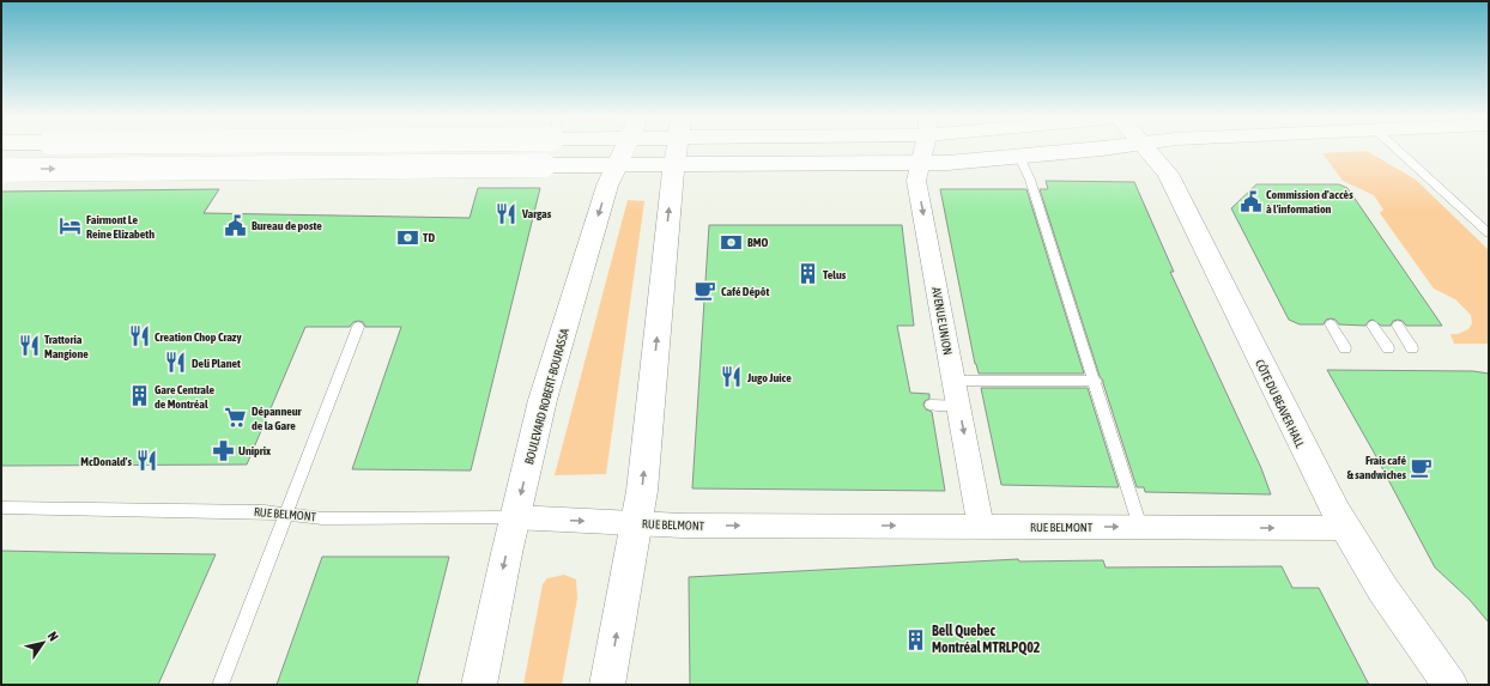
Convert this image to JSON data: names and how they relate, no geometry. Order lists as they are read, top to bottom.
{
  "streets": {
    "main road": ["BOULEVARD ROBERT-BOURASSA", "CÔTE DU BEAVER HALL"],
    "street": ["AVENUE UNION", "RUE BELMONT"]
  },
  "crossings": [
    ["AVENUE UNION", "RUE BELMONT"],
    ["BOULEVARD ROBERT-BOURASSA", "RUE BELMONT"],
    ["CÔTE DU BEAVER HALL", "RUE BELMONT"]
  ],
  "one_way": ["AVENUE UNION", "RUE BELMONT"],
  "places": {
    "public building": ["Commission d'accès à l'information", "Bureau de poste"],
    "restaurant": [
      "Vargas",
      "Creation Chop Crazy",
      "Trattoria Mangione",
      "Deli Planet",
      "Jugo Juice",
      "McDonald's"
    ],
    "hotel": ["Fairmont Le Reine Elizabeth"],
    "bank": ["TD", "BMO"],
    "building": ["Telus", "Gare Centrale de Montréal", "Bell Quebec Montréal MTRLPQ02"],
    "cafe": ["Café Dépôt", "Frais café & sandwiches"],
    "supermarket": ["Dépanneur de la Gare"],
    "pharmacy": ["Uniprix"]
  },
  "north": "top right"
}
